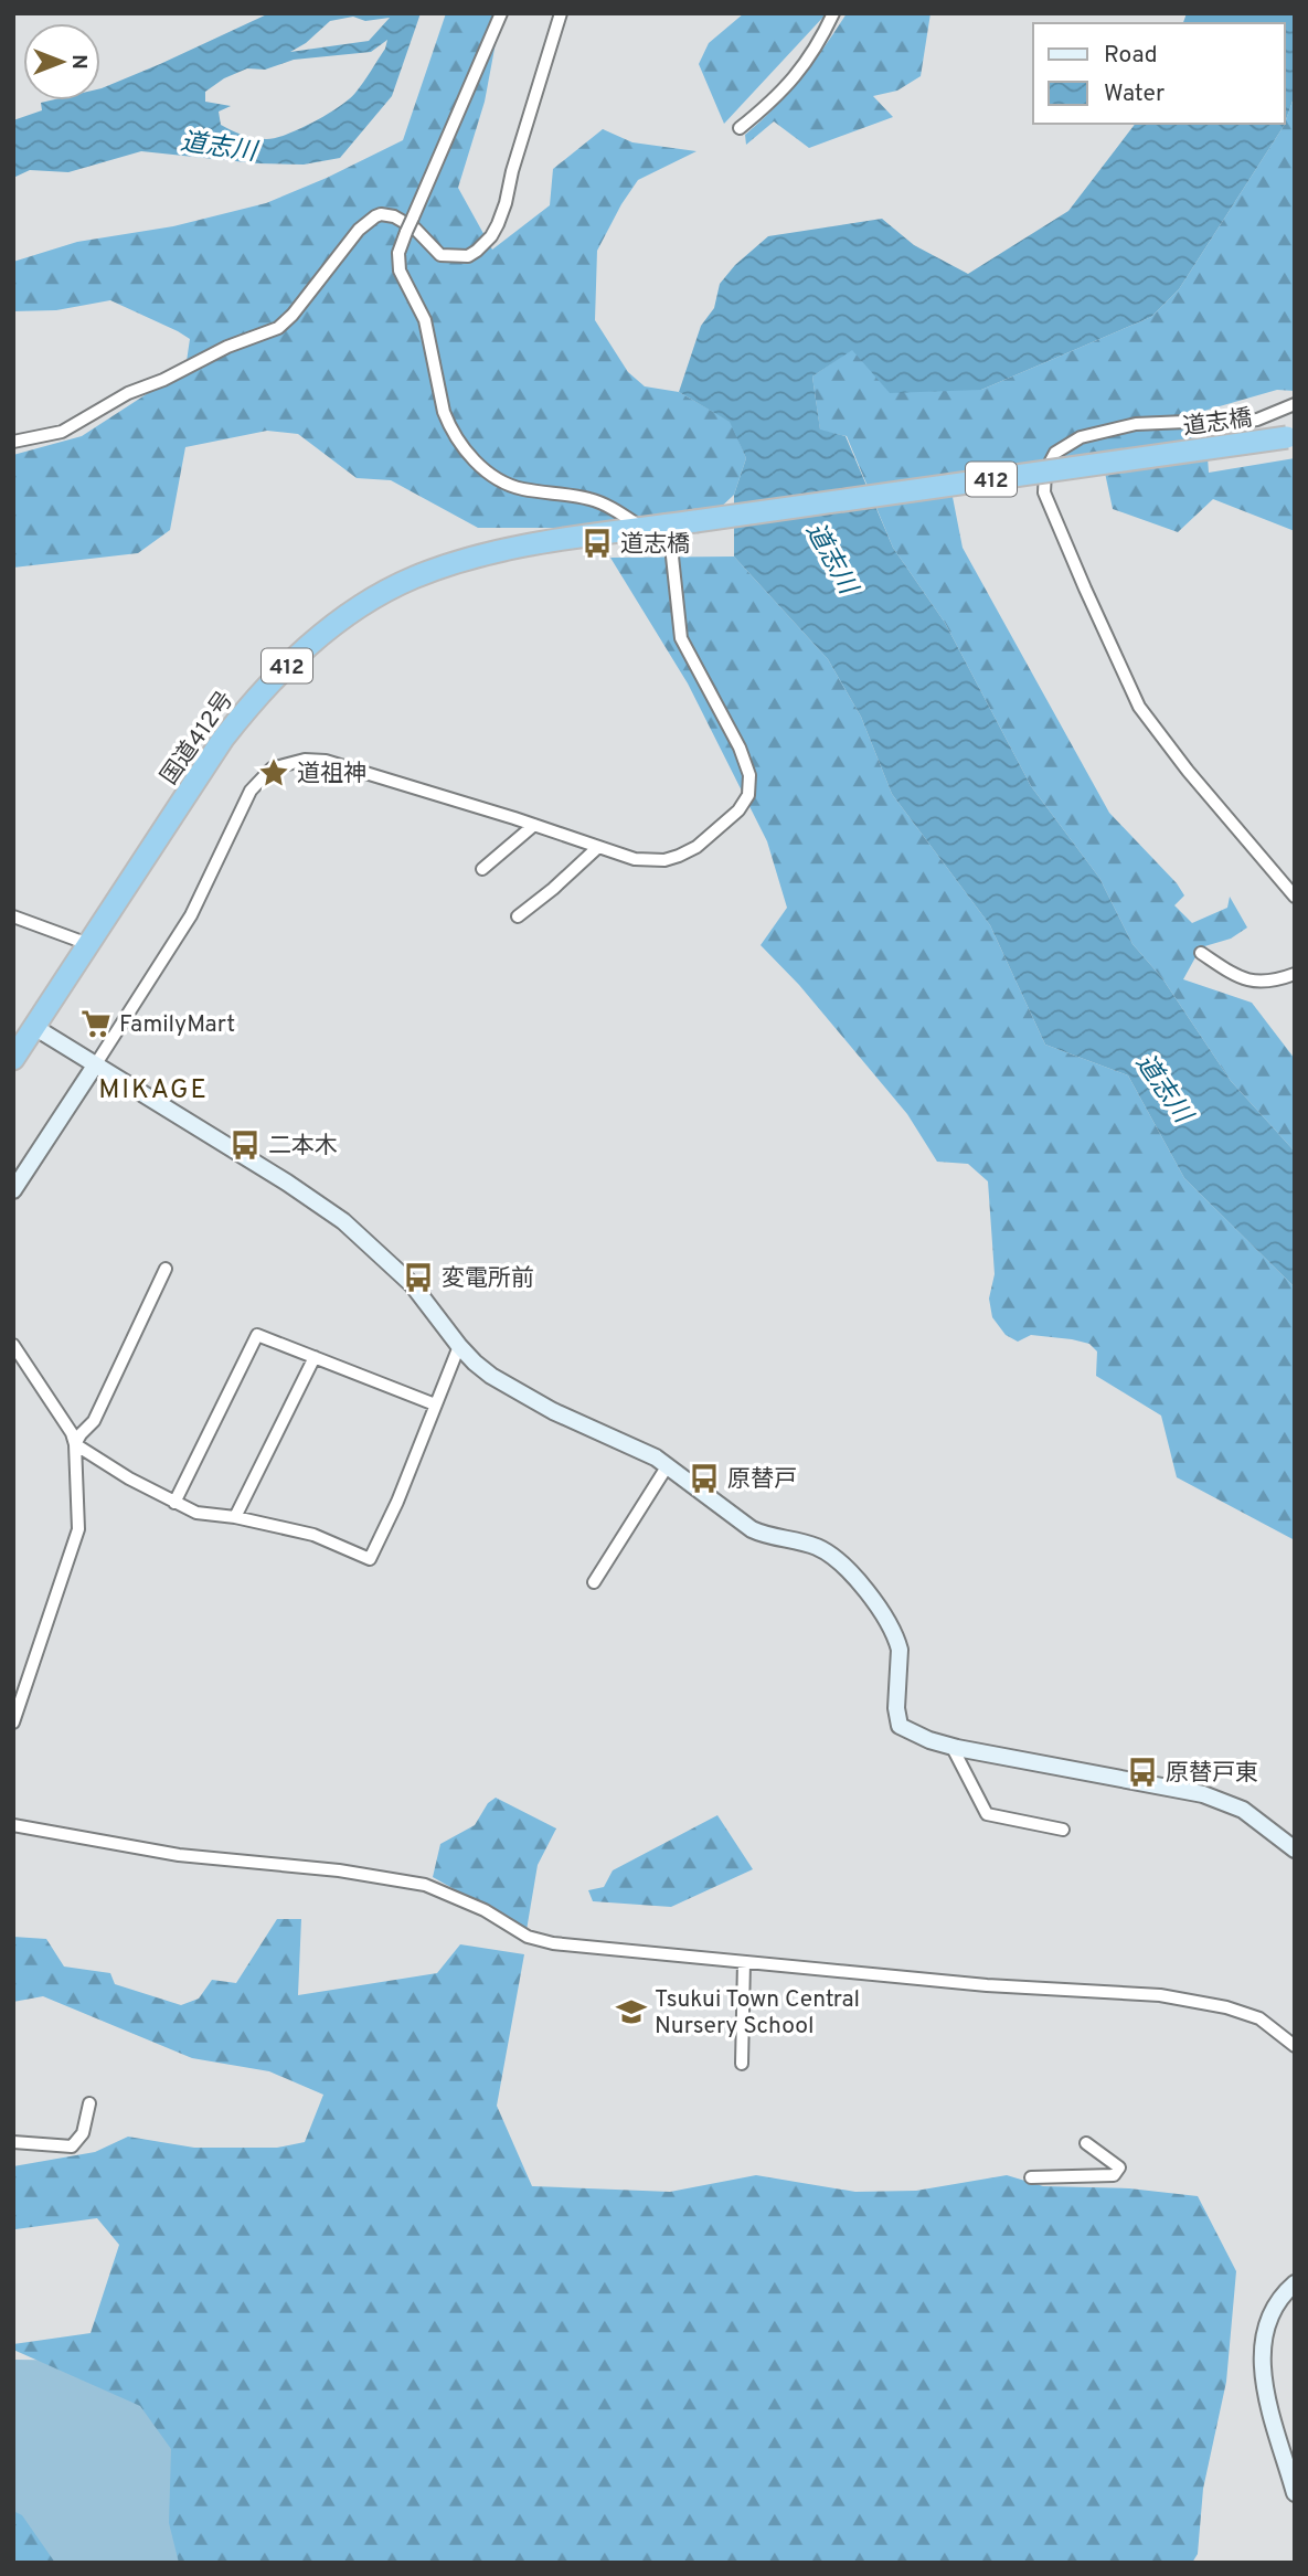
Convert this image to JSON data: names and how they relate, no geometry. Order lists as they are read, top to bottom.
{
  "streets": {
    "highway": ["道志橋", "412", "国道412号"]
  },
  "crossings": [
    ["道志橋", "国道412号"]
  ],
  "districts": ["MIKAGE"],
  "water": ["道志川"],
  "places": {
    "bus stop": [
      "道志橋",
      "二本木",
      "変電所前",
      "原替戸",
      "原替戸東"
    ],
    "place": ["道祖神"],
    "supermarket": ["FamilyMart"],
    "school or university": ["Tsukui Town Central Nursery School"]
  },
  "legend": ["Road", "Water"],
  "north": "right"
}
